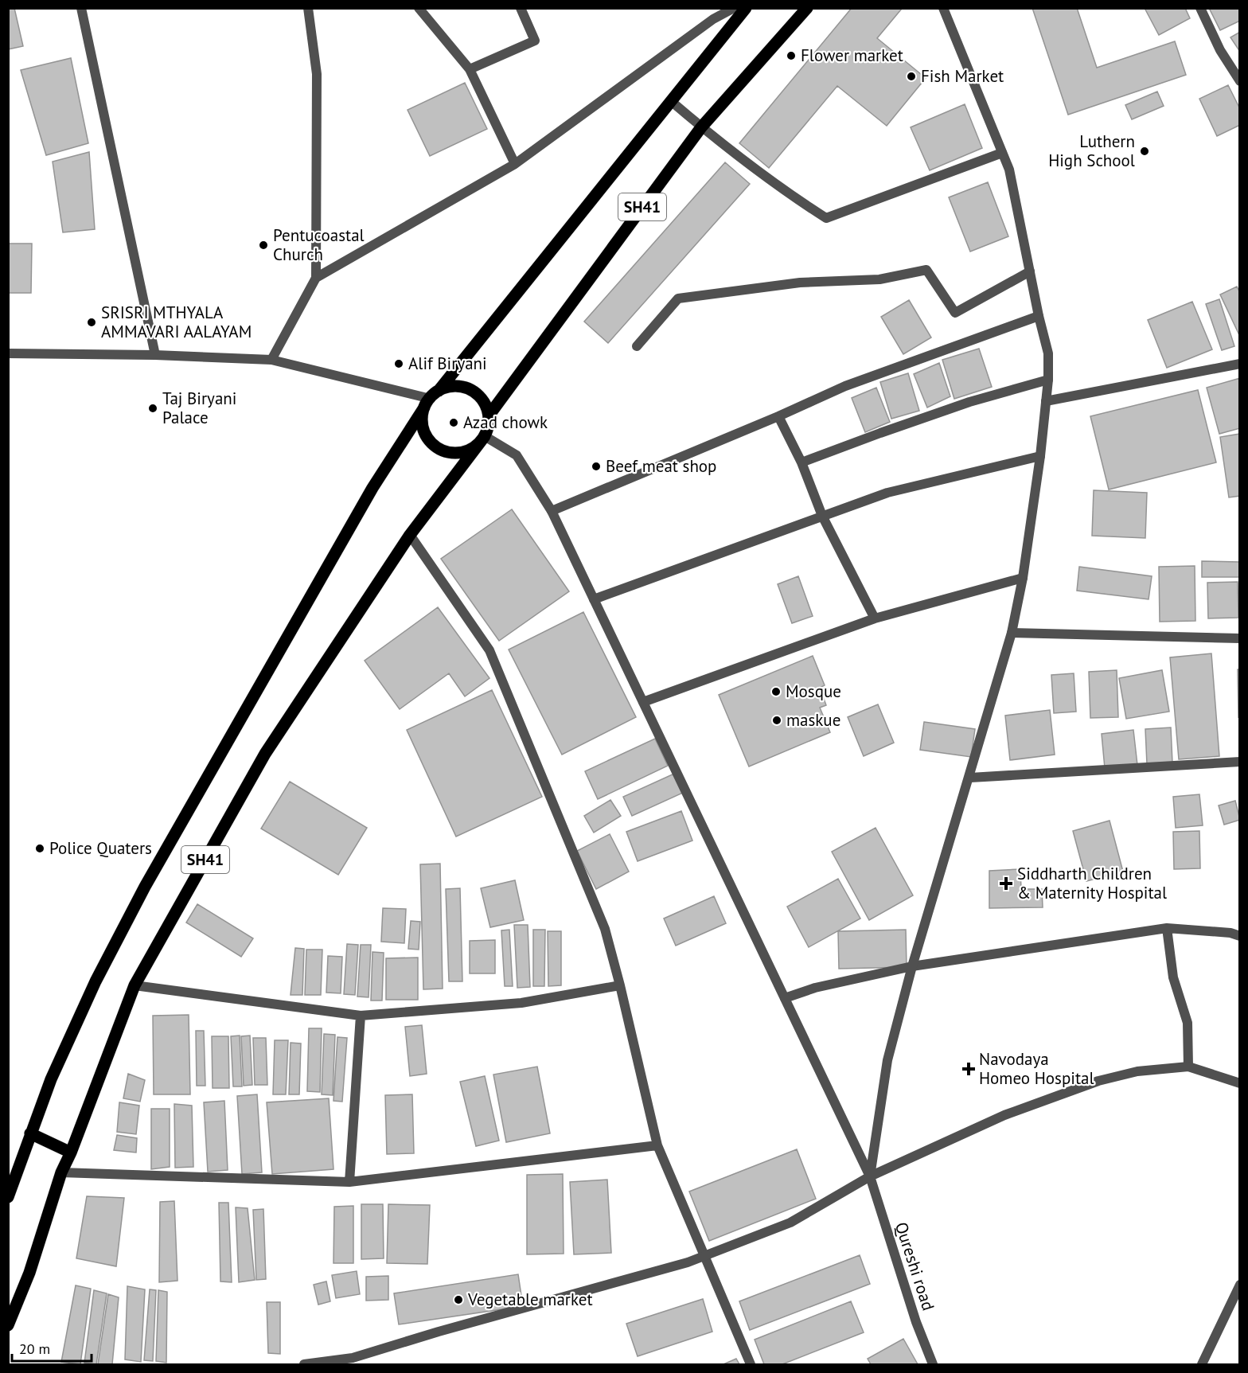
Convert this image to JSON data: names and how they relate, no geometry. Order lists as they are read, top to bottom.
{
  "streets": {
    "main road": ["SH41"],
    "street": ["Qureshi road"]
  },
  "crossings": [
    ["SH41", "Qureshi road"]
  ],
  "places": {
    "other": [
      "Flower market",
      "Fish Market",
      "Luthern High School",
      "Pentucoastal Church",
      "SRISRI MTHYALA AMMAVARI AALAYAM",
      "Alif Biryani",
      "Taj Biryani Palace",
      "Azad chowk",
      "Beef meat shop",
      "Mosque",
      "maskue",
      "Police Quaters",
      "Vegetable market"
    ],
    "health": ["Siddharth Children & Maternity Hospital", "Navodaya Homeo Hospital"]
  },
  "scale_bar": "20 m"
}
